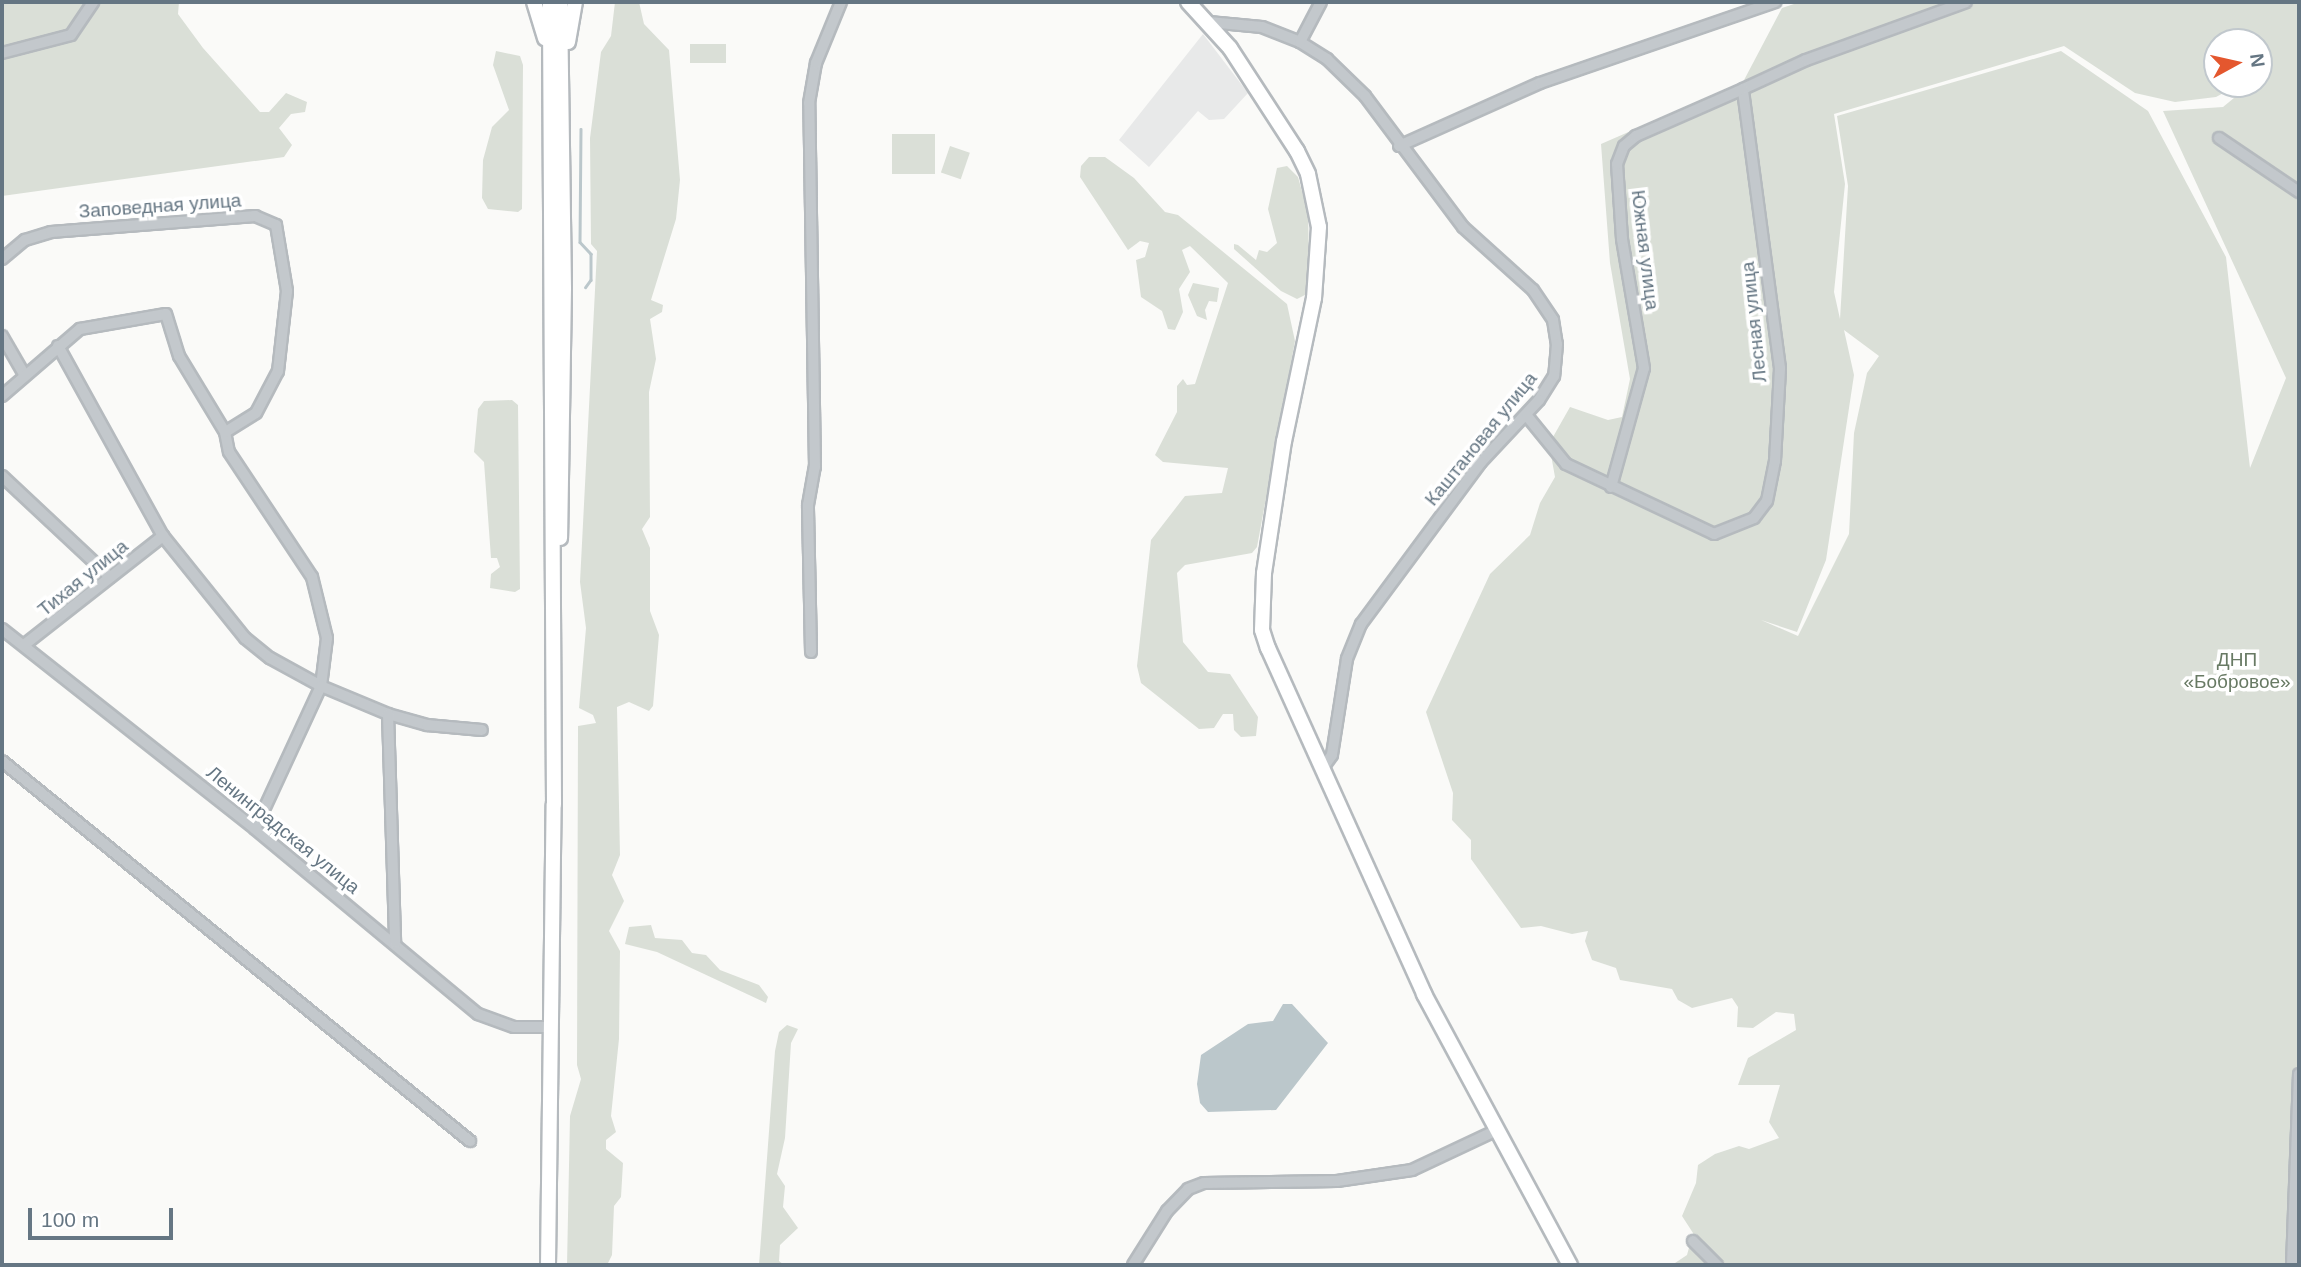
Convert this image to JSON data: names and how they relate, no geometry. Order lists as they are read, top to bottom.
{
  "streets": {
    "street": [
      "Заповедная улица",
      "Южная улица",
      "Лесная улица",
      "Каштановая улица",
      "Тихая улица",
      "Ленинградская улица"
    ]
  },
  "crossings": [
    ["Южная улица", "Лесная улица"],
    ["Лесная улица", "Каштановая улица"],
    ["Тихая улица", "Ленинградская улица"]
  ],
  "parks": ["ДНП «Бобровое»"],
  "scale_bar": "100 m",
  "north": "right"
}
